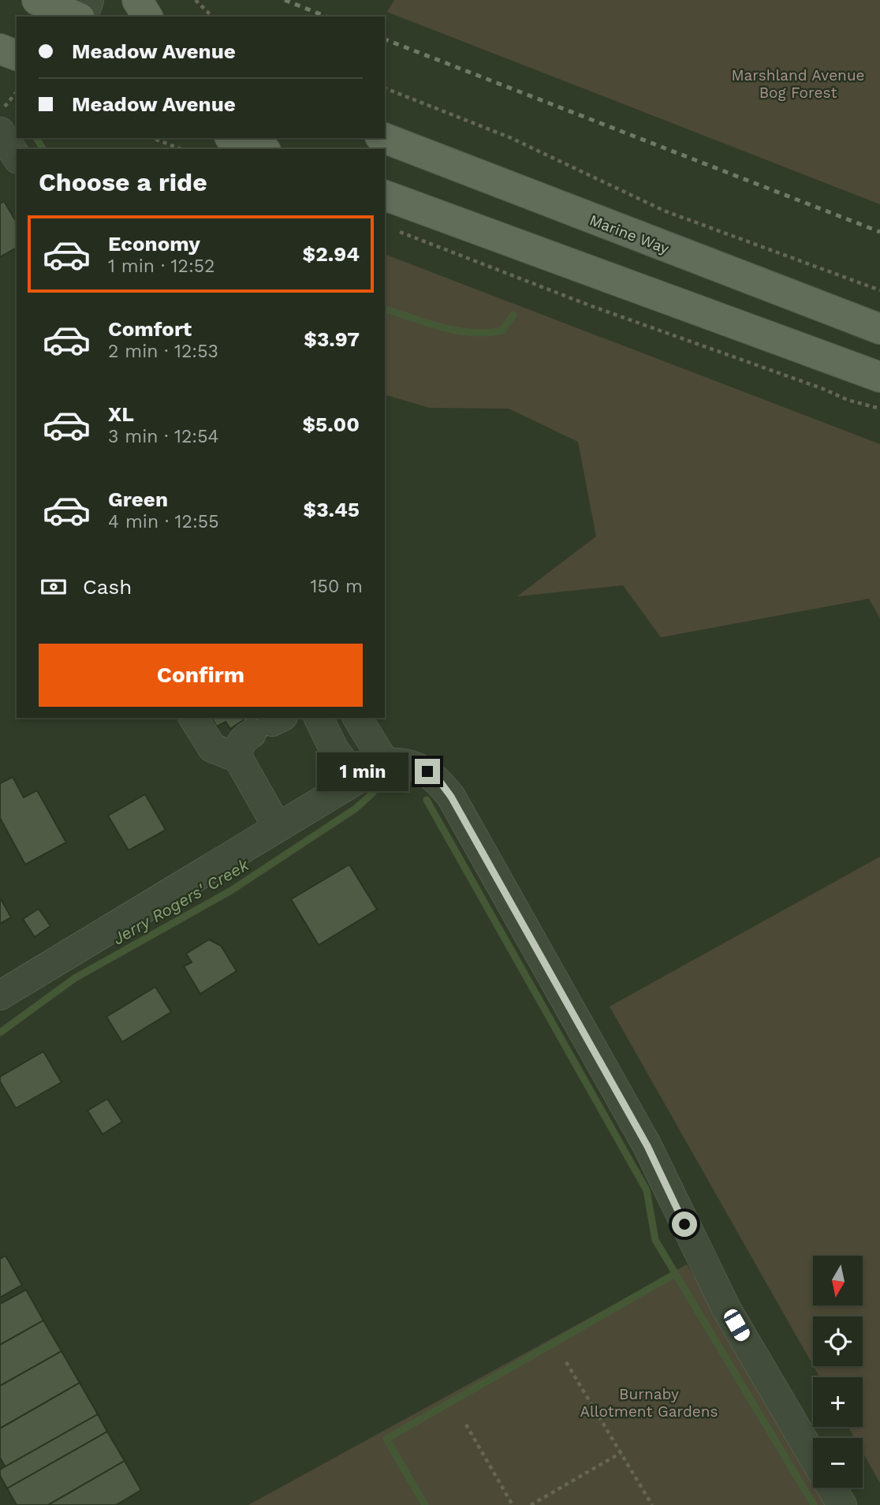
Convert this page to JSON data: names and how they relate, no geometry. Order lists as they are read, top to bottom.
{
  "streets": {
    "main road": ["Marine Way"]
  },
  "water": ["Jerry Rogers' Creek"],
  "parks": ["Marshland Avenue Bog Forest", "Burnaby Allotment Gardens"],
  "north": "bottom",
  "page": {
    "banner": ["Meadow Avenue", "Meadow Avenue"],
    "heading": "Choose a ride",
    "list": [
      {
        "name": "Economy",
        "note": "1 min · 12:52",
        "value": "$2.94"
      },
      {
        "name": "Comfort",
        "note": "2 min · 12:53",
        "value": "$3.97"
      },
      {
        "name": "XL",
        "note": "3 min · 12:54",
        "value": "$5.00"
      },
      {
        "name": "Green",
        "note": "4 min · 12:55",
        "value": "$3.45"
      }
    ],
    "pay": ["Cash", "150 m"],
    "buttons": "Confirm",
    "bubble": "1 min",
    "map_buttons": ["+", "−"]
  }
}
